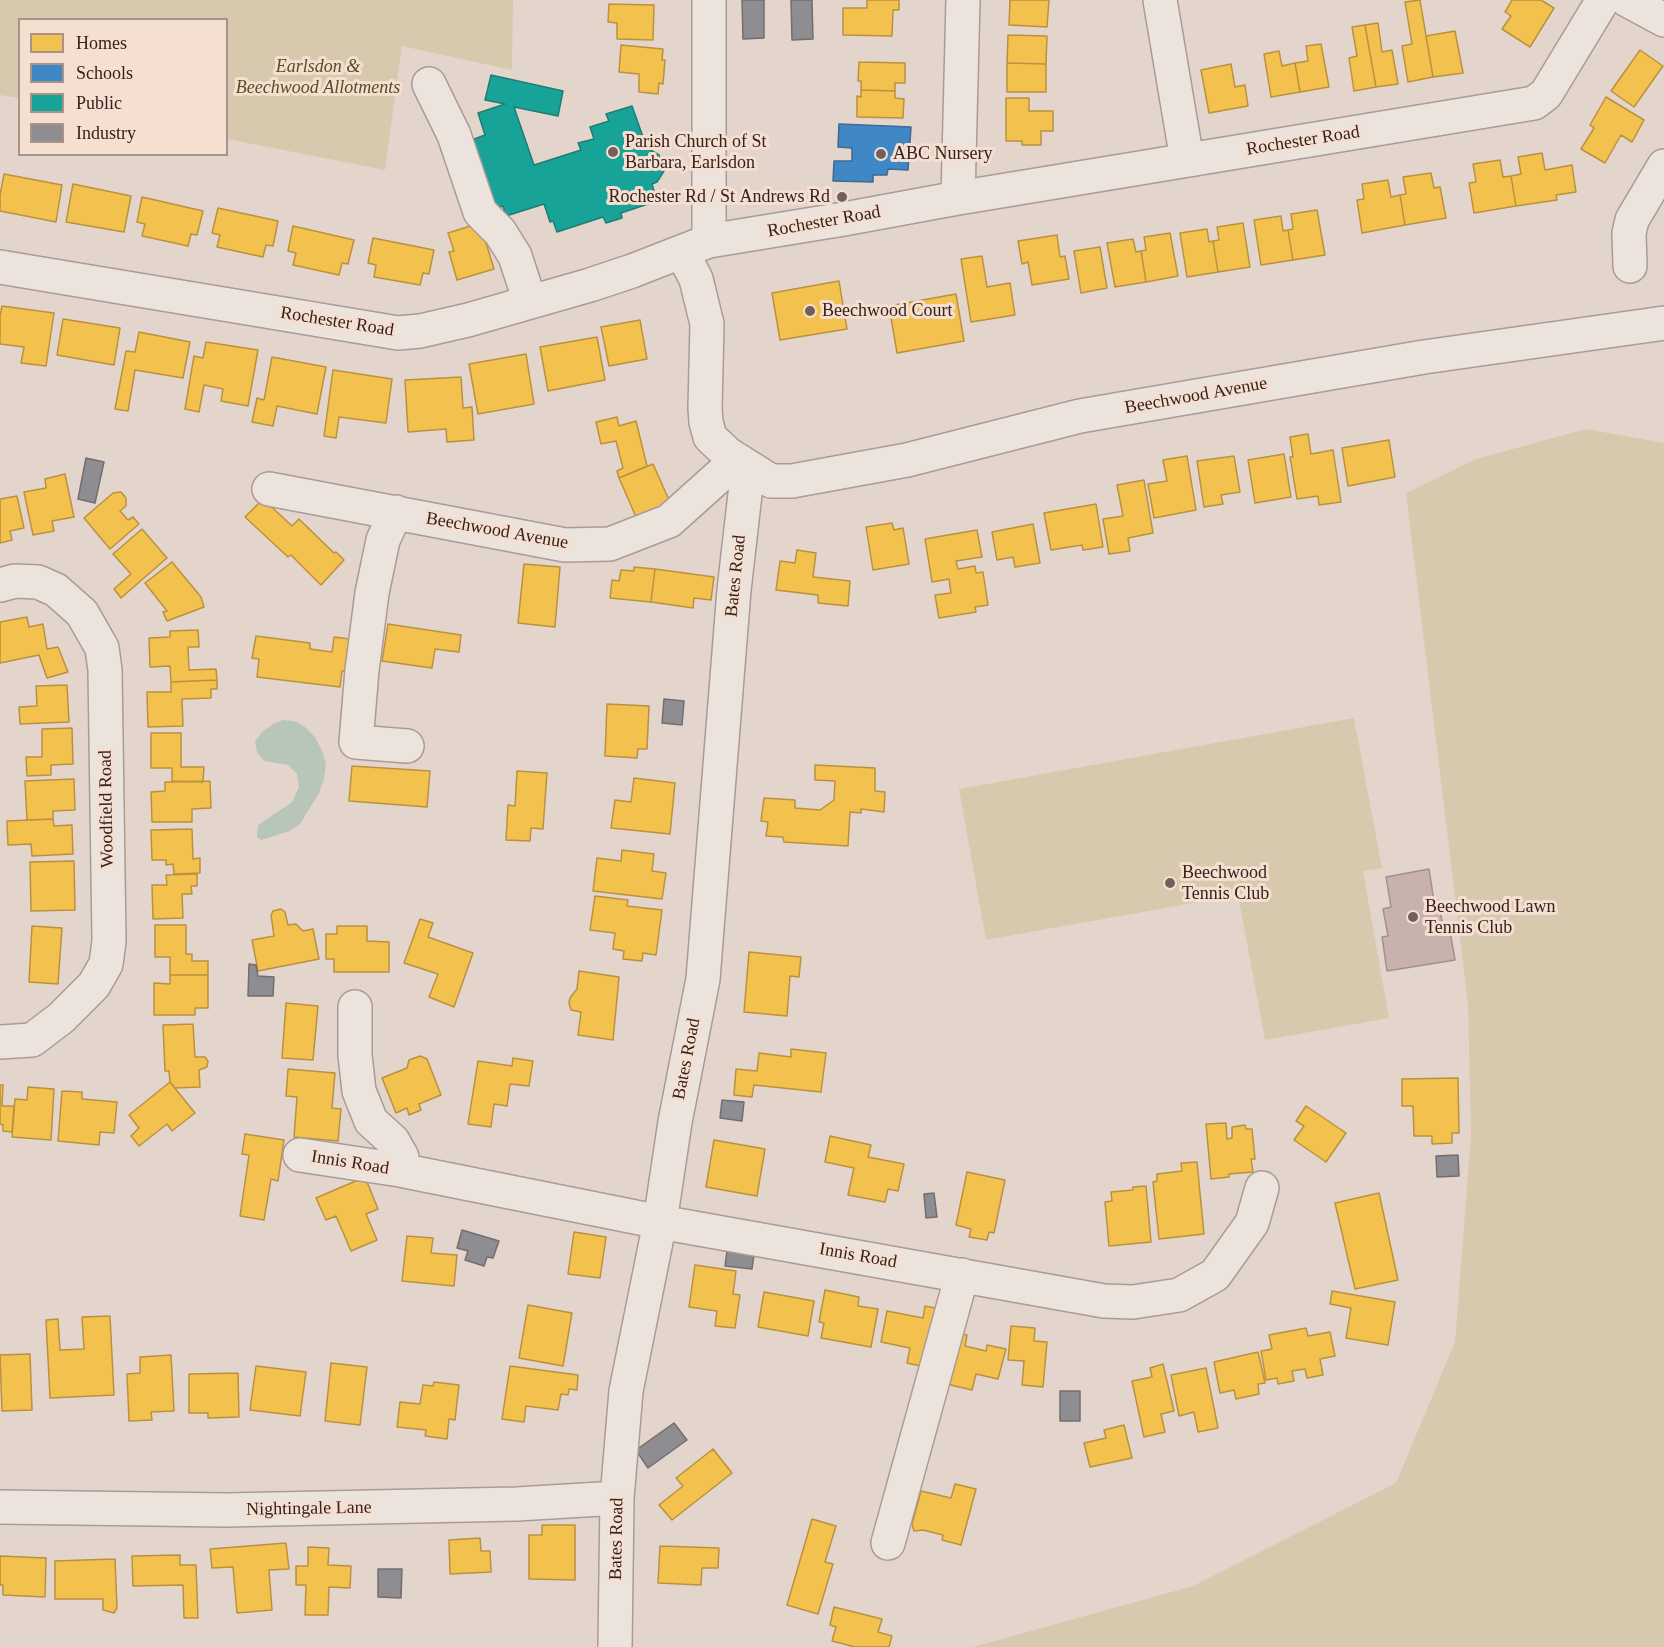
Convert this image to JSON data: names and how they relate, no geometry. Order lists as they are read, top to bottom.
{
  "streets": {
    "street": [
      "Rochester Road",
      "Beechwood Avenue",
      "Bates Road",
      "Woodfield Road",
      "Innis Road",
      "Nightingale Lane"
    ]
  },
  "crossings": [
    ["Beechwood Avenue", "Bates Road"],
    ["Bates Road", "Innis Road"],
    ["Bates Road", "Nightingale Lane"]
  ],
  "parks": ["Earlsdon & Beechwood Allotments"],
  "places": [
    "Parish Church of St Barbara, Earlsdon",
    "ABC Nursery",
    "Rochester Rd / St Andrews Rd",
    "Beechwood Court",
    "Beechwood Tennis Club",
    "Beechwood Lawn Tennis Club"
  ],
  "legend": [
    "Homes",
    "Schools",
    "Public",
    "Industry"
  ]
}
